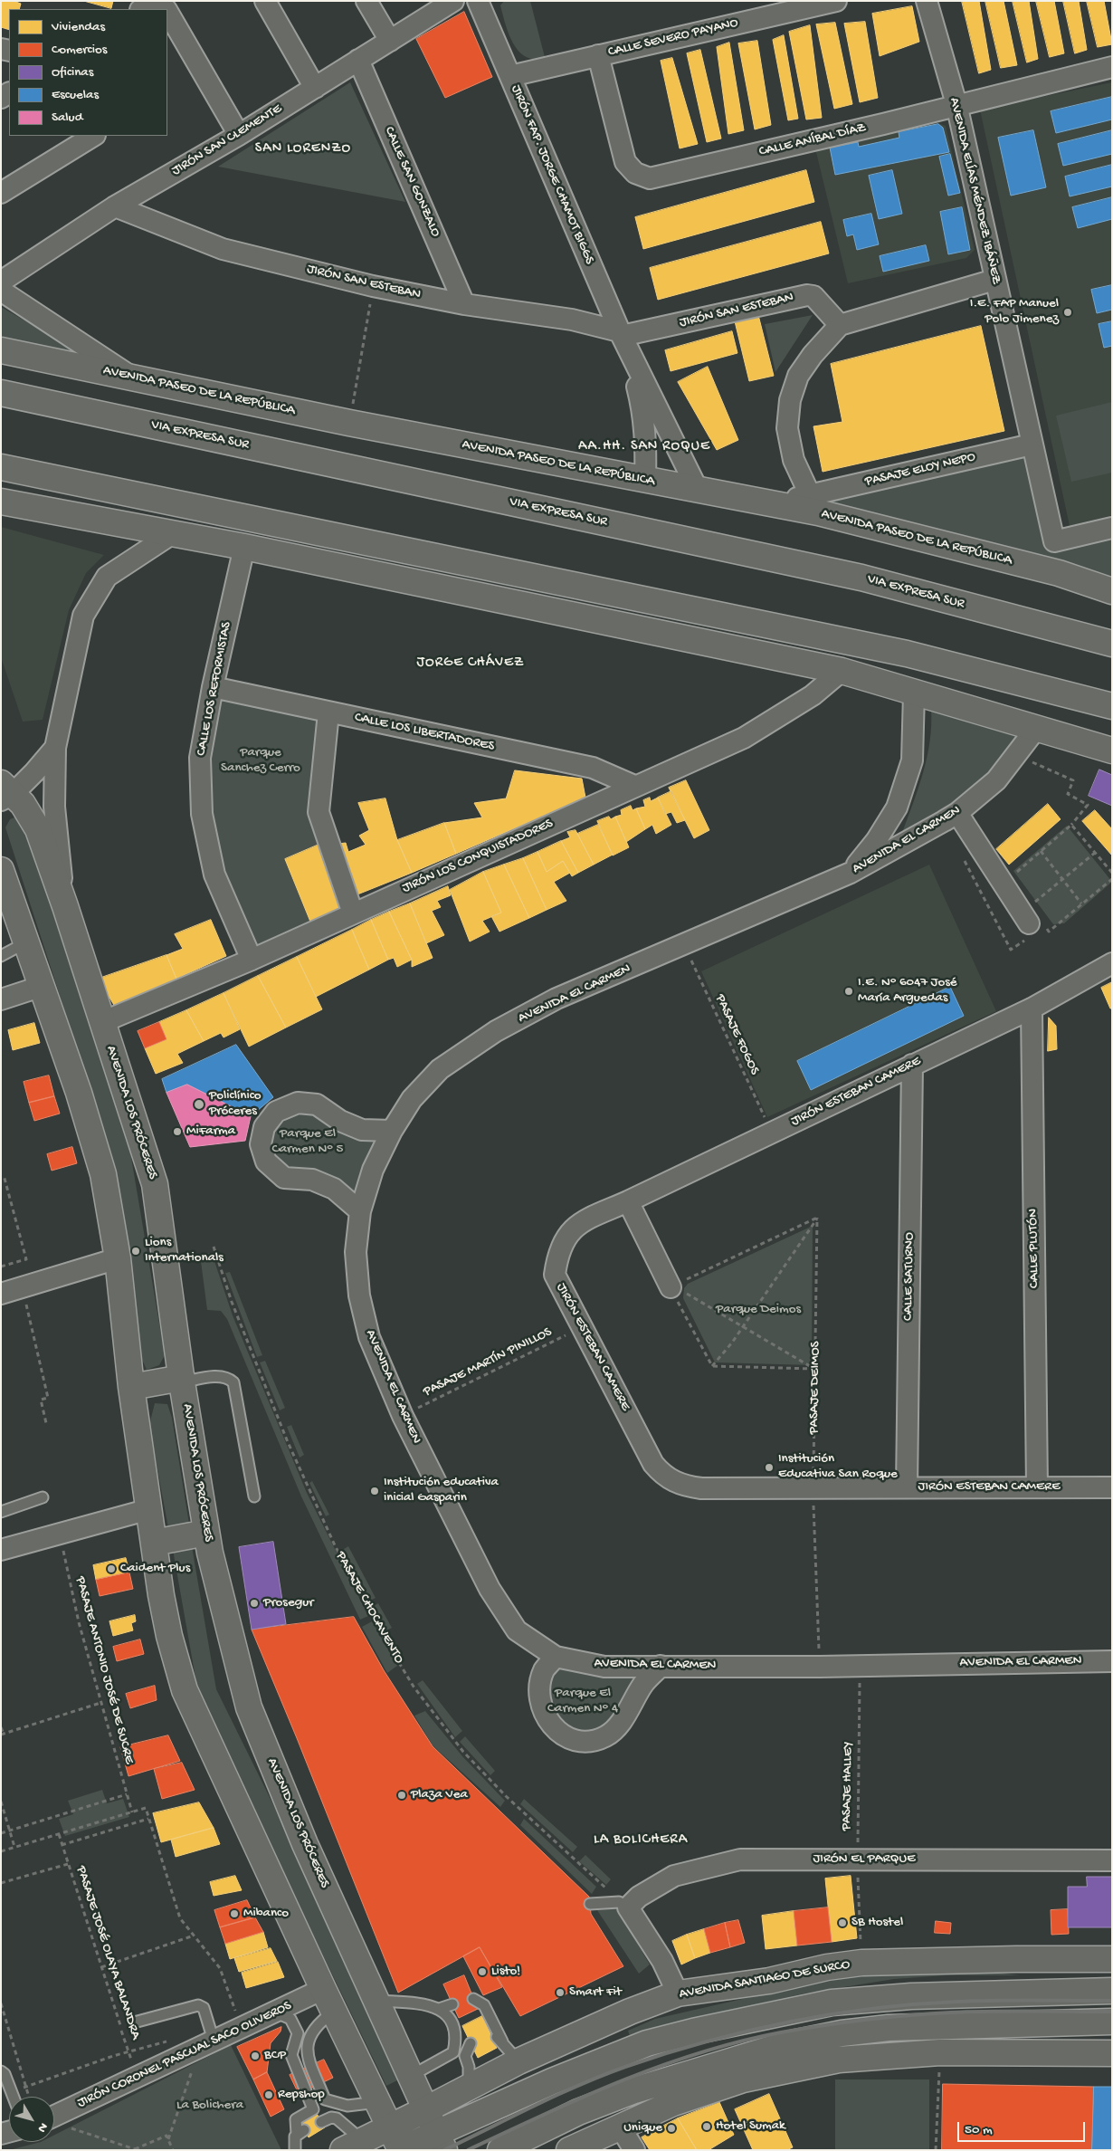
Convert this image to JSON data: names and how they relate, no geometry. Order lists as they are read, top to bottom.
{
  "streets": {
    "main road": [
      "AVENIDA PASEO DE LA REPÚBLICA",
      "VIA EXPRESA SUR",
      "AVENIDA LOS PRÓCERES",
      "AVENIDA SANTIAGO DE SURCO"
    ],
    "street": [
      "CALLE SEVERO PAYANO",
      "JIRÓN SAN CLEMENTE",
      "CALLE ANÍBAL DÍAZ",
      "JIRÓN FAP. JORGE CHAMOT BIGGS",
      "CALLE SAN GONZALO",
      "AVENIDA ELÍAS MÉNDEZ IBÁÑEZ",
      "JIRÓN SAN ESTEBAN",
      "PASAJE ELOY NEPO",
      "CALLE LOS REFORMISTAS",
      "CALLE LOS LIBERTADORES",
      "AVENIDA EL CARMEN",
      "JIRÓN LOS CONQUISTADORES",
      "JIRÓN ESTEBAN CAMERE",
      "CALLE PLUTÓN",
      "CALLE SATURNO",
      "JIRÓN EL PARQUE",
      "JIRÓN CORONEL PASCUAL SACO OLIVEROS"
    ],
    "path": [
      "PASAJE FOGOS",
      "PASAJE MARTÍN PINILLOS",
      "PASAJE DEIMOS",
      "PASAJE CHOCAVENTO",
      "PASAJE ANTONIO JOSÉ DE SUCRE",
      "PASAJE HALLEY",
      "PASAJE JOSÉ OLAYA BALANDRA"
    ]
  },
  "crossings": [
    ["CALLE SEVERO PAYANO", "CALLE ANÍBAL DÍAZ"],
    ["CALLE SEVERO PAYANO", "JIRÓN FAP. JORGE CHAMOT BIGGS"],
    ["JIRÓN SAN CLEMENTE", "CALLE SAN GONZALO"],
    ["JIRÓN SAN CLEMENTE", "JIRÓN SAN ESTEBAN"],
    ["CALLE ANÍBAL DÍAZ", "AVENIDA ELÍAS MÉNDEZ IBÁÑEZ"],
    ["JIRÓN FAP. JORGE CHAMOT BIGGS", "JIRÓN SAN ESTEBAN"],
    ["JIRÓN FAP. JORGE CHAMOT BIGGS", "AVENIDA PASEO DE LA REPÚBLICA"],
    ["CALLE SAN GONZALO", "JIRÓN SAN ESTEBAN"],
    ["AVENIDA ELÍAS MÉNDEZ IBÁÑEZ", "PASAJE ELOY NEPO"],
    ["AVENIDA PASEO DE LA REPÚBLICA", "PASAJE ELOY NEPO"],
    ["CALLE LOS REFORMISTAS", "CALLE LOS LIBERTADORES"],
    ["CALLE LOS REFORMISTAS", "JIRÓN LOS CONQUISTADORES"],
    ["CALLE LOS LIBERTADORES", "JIRÓN LOS CONQUISTADORES"],
    ["AVENIDA EL CARMEN", "PASAJE FOGOS"],
    ["AVENIDA EL CARMEN", "PASAJE MARTÍN PINILLOS"],
    ["AVENIDA EL CARMEN", "PASAJE DEIMOS"],
    ["AVENIDA EL CARMEN", "PASAJE HALLEY"],
    ["JIRÓN LOS CONQUISTADORES", "AVENIDA LOS PRÓCERES"],
    ["PASAJE FOGOS", "JIRÓN ESTEBAN CAMERE"],
    ["JIRÓN ESTEBAN CAMERE", "CALLE PLUTÓN"],
    ["JIRÓN ESTEBAN CAMERE", "CALLE SATURNO"],
    ["JIRÓN ESTEBAN CAMERE", "PASAJE MARTÍN PINILLOS"],
    ["JIRÓN ESTEBAN CAMERE", "PASAJE DEIMOS"],
    ["AVENIDA LOS PRÓCERES", "AVENIDA SANTIAGO DE SURCO"],
    ["PASAJE HALLEY", "JIRÓN EL PARQUE"],
    ["PASAJE HALLEY", "AVENIDA SANTIAGO DE SURCO"],
    ["PASAJE JOSÉ OLAYA BALANDRA", "JIRÓN CORONEL PASCUAL SACO OLIVEROS"]
  ],
  "districts": [
    "SAN LORENZO",
    "AA.HH. SAN ROQUE",
    "JORGE CHÁVEZ",
    "LA BOLICHERA"
  ],
  "parks": [
    "Parque Sanchez Cerro",
    "Parque El Carmen N° 5",
    "Parque Deimos",
    "Parque El Carmen N° 4",
    "La Bolichera"
  ],
  "places": [
    "I.E. FAP Manuel Polo Jimenez",
    "I.E. N° 6047 José María Arguedas",
    "Policlínico Próceres",
    "MiFarma",
    "Lions Internationals",
    "Institución Educativa San Roque",
    "Institución educativa inicial Gasparin",
    "Caident Plus",
    "Prosegur",
    "Plaza Vea",
    "Mibanco",
    "SB Hostel",
    "Listo!",
    "Smart Fit",
    "BCP",
    "Repshop",
    "Hotel Sumak",
    "Unique"
  ],
  "legend": [
    "Viviendas",
    "Comercios",
    "Oficinas",
    "Escuelas",
    "Salud"
  ],
  "scale_bar": "50 m",
  "north": "bottom right"
}
